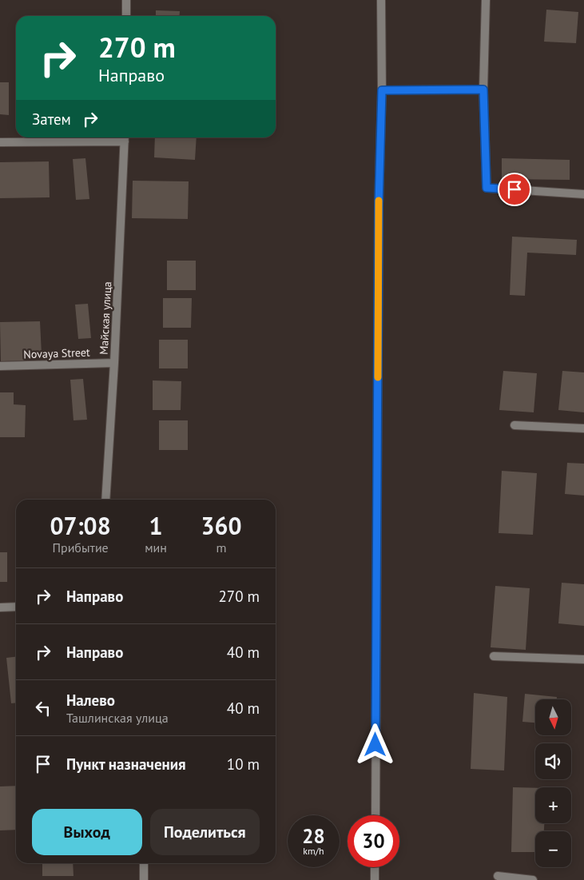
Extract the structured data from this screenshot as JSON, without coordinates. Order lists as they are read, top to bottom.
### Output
{
  "streets": {
    "street": ["Майская улица", "Novaya Street"]
  },
  "crossings": [
    ["Майская улица", "Novaya Street"]
  ],
  "north": "bottom",
  "page": {
    "turn": ["270 m", "Направо"],
    "then": "Затем",
    "eta": [
      "07:08",
      "Прибытие",
      "1",
      "мин",
      "360",
      "m"
    ],
    "list": [
      {
        "name": "Направо",
        "value": "270 m"
      },
      {
        "name": "Направо",
        "value": "40 m"
      },
      {
        "name": "Налево",
        "note": "Ташлинская улица",
        "value": "40 m"
      },
      {
        "name": "Пункт назначения",
        "value": "10 m"
      }
    ],
    "map_buttons": ["+", "−"],
    "buttons": ["Выход", "Поделиться"],
    "speed": "28 km/h",
    "limit": "30"
  }
}
